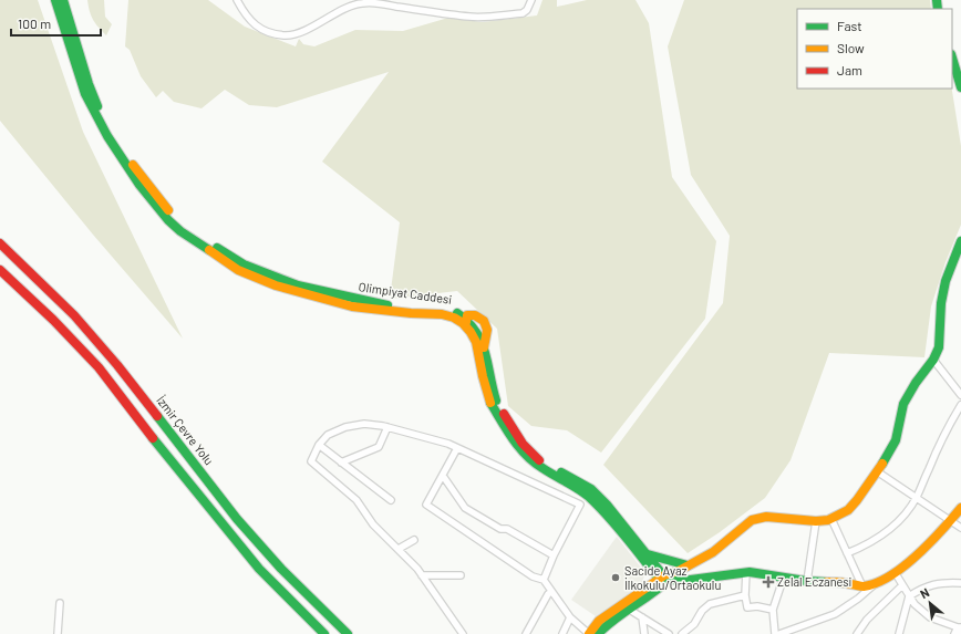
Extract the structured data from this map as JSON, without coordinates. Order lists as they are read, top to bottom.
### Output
{
  "streets": {
    "main road": ["Olimpiyat Caddesi", "İzmir Çevre Yolu"]
  },
  "places": {
    "other": ["Sacide Ayaz İlkokulu/Ortaokulu"],
    "health": ["Zelal Eczanesi"]
  },
  "legend": ["Fast", "Slow", "Jam"],
  "scale_bar": "100 m",
  "north": "top left"
}
